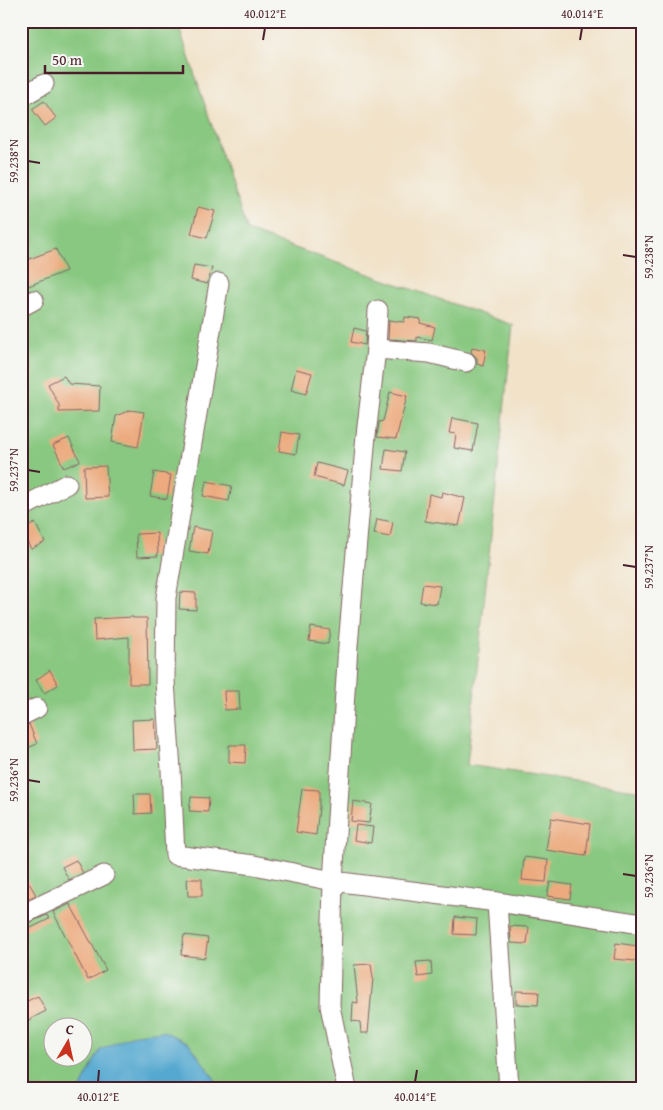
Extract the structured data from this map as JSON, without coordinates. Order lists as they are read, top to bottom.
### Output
{
  "scale_bar": "50 m",
  "north": "top",
  "coordinates": [
    "40.012°E",
    "40.014°E",
    "59.238°N",
    "59.237°N",
    "59.236°N"
  ]
}
